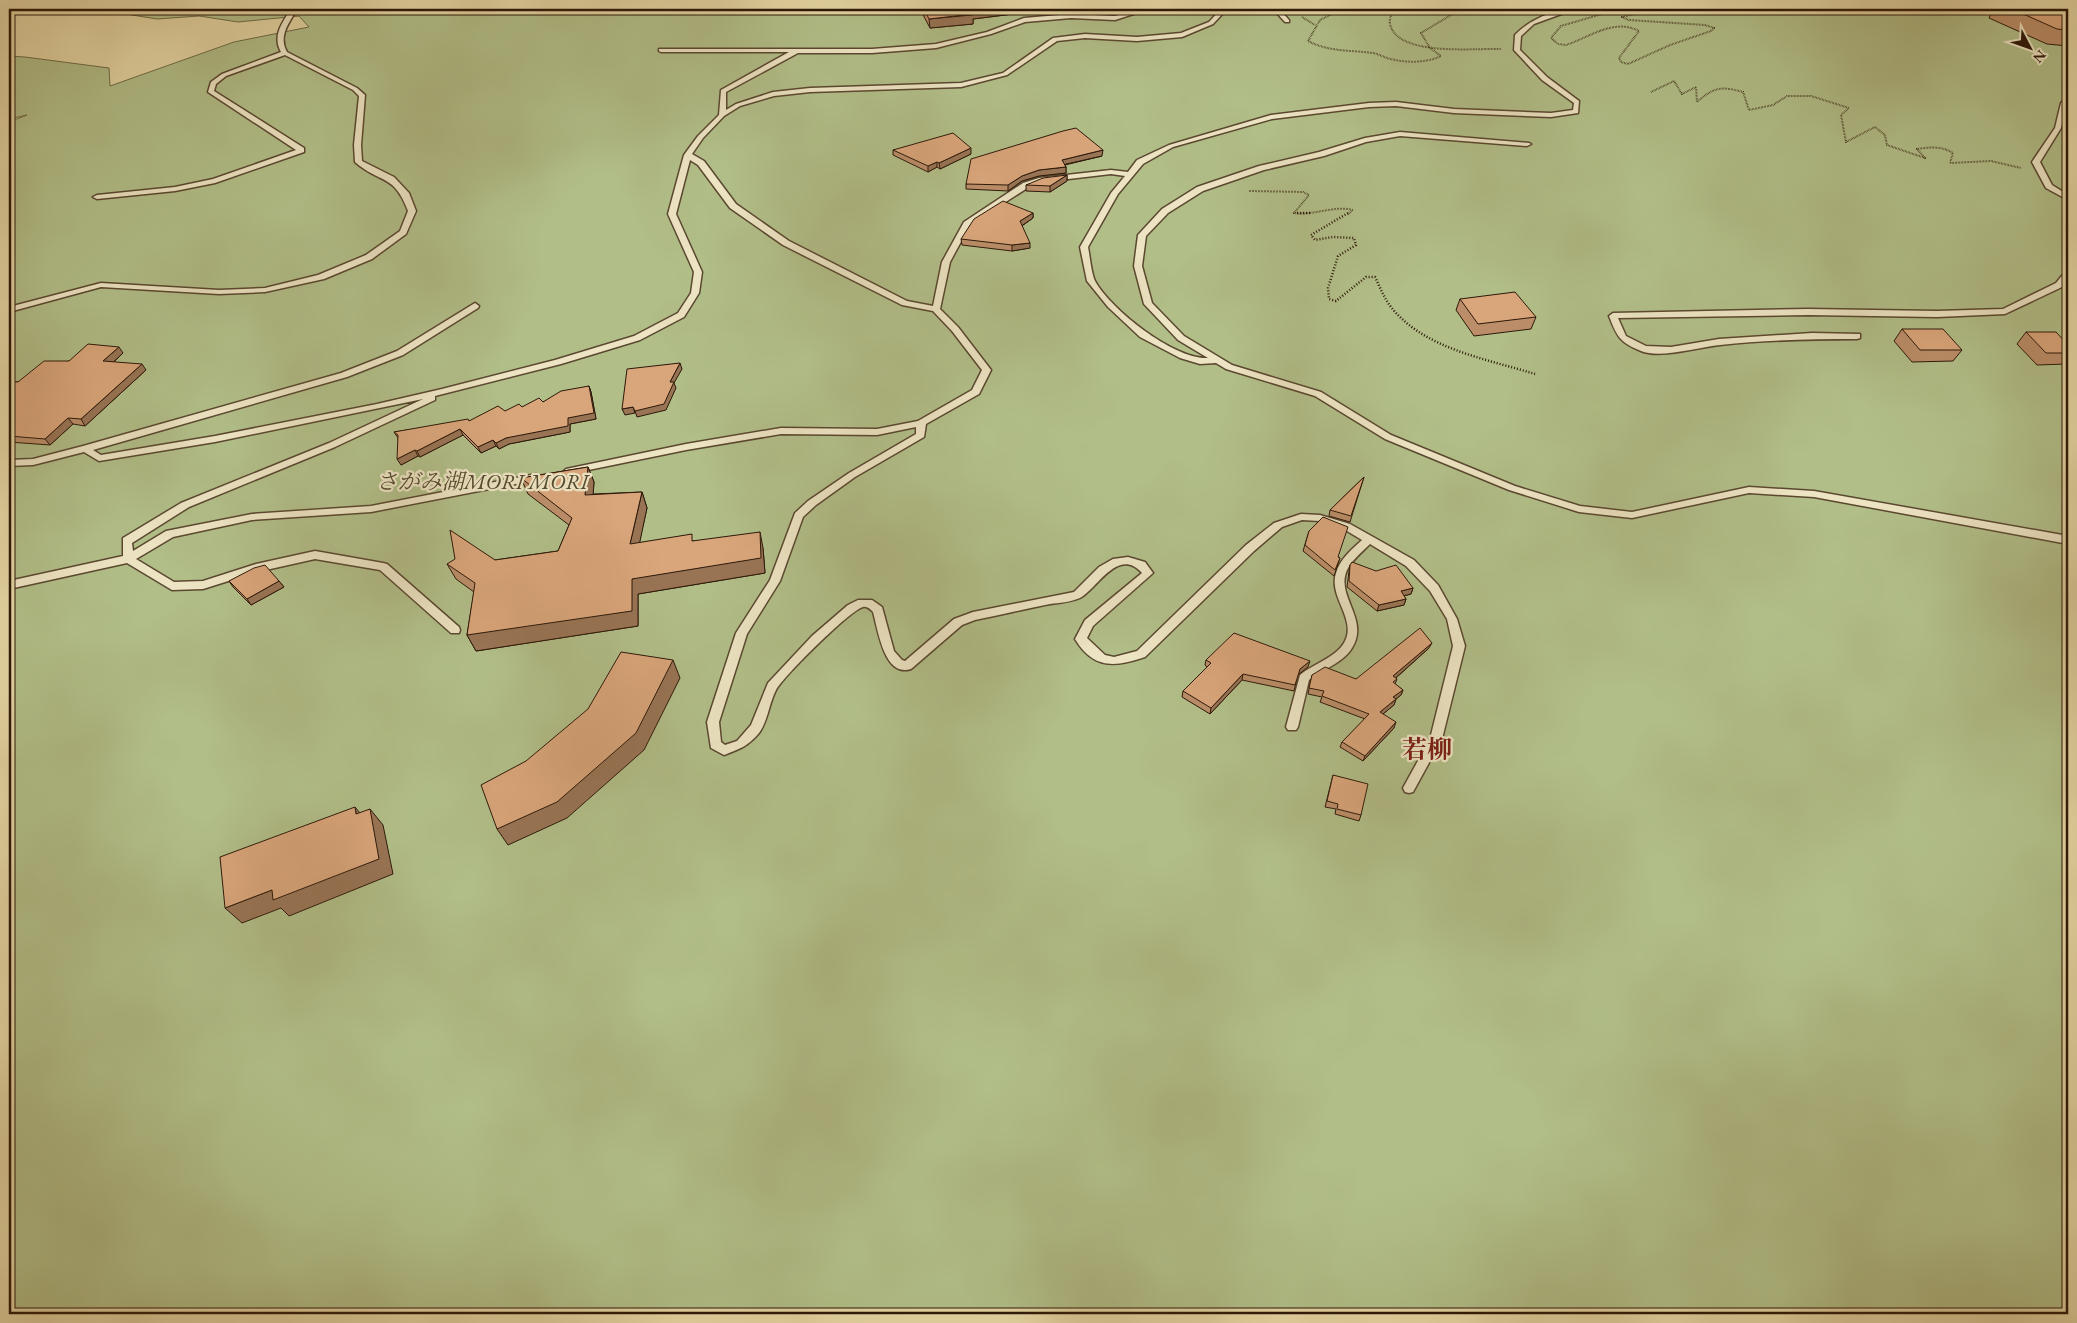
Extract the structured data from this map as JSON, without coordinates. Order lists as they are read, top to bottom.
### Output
{
  "districts": ["若柳"],
  "parks": ["さがみ湖MORI MORI"],
  "north": "bottom right"
}
